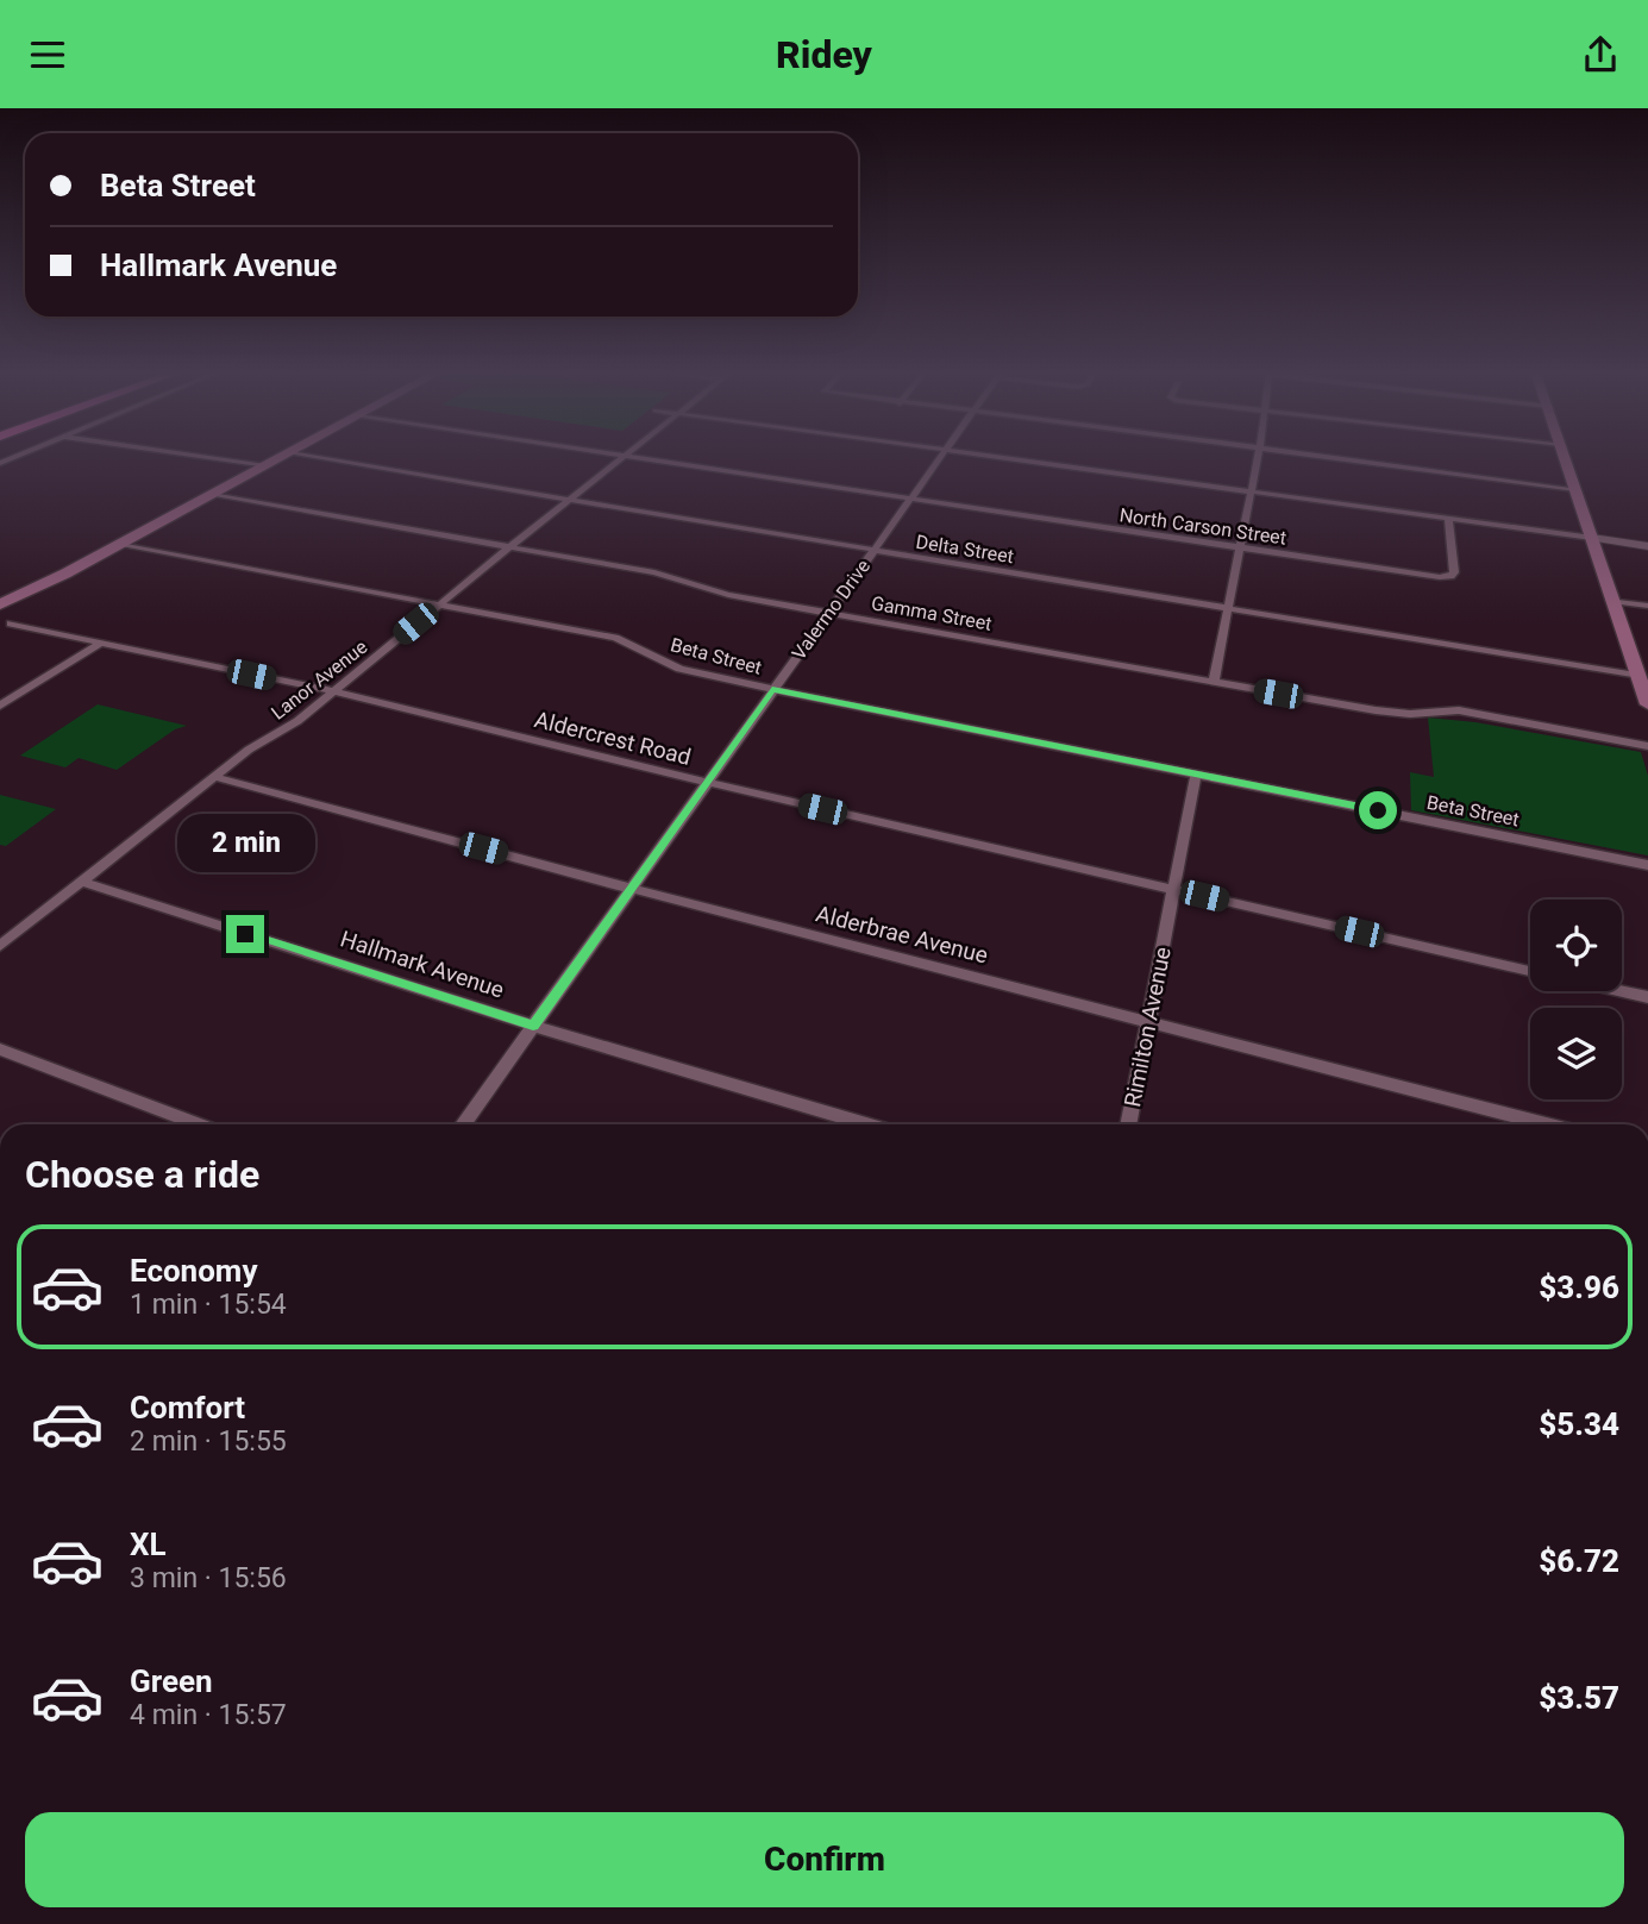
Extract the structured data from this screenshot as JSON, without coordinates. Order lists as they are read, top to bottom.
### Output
{
  "streets": {
    "street": [
      "North Carson Street",
      "Delta Street",
      "Valermo Drive",
      "Gamma Street",
      "Beta Street",
      "Lanor Avenue",
      "Aldercrest Road",
      "Alderbrae Avenue",
      "Hallmark Avenue",
      "Rimilton Avenue"
    ]
  },
  "crossings": [
    ["North Carson Street", "Valermo Drive"],
    ["Delta Street", "Valermo Drive"],
    ["Delta Street", "Lanor Avenue"],
    ["Valermo Drive", "Gamma Street"],
    ["Valermo Drive", "Beta Street"],
    ["Valermo Drive", "Aldercrest Road"],
    ["Valermo Drive", "Alderbrae Avenue"],
    ["Valermo Drive", "Hallmark Avenue"],
    ["Gamma Street", "Lanor Avenue"],
    ["Beta Street", "Lanor Avenue"],
    ["Beta Street", "Rimilton Avenue"],
    ["Lanor Avenue", "Aldercrest Road"],
    ["Lanor Avenue", "Alderbrae Avenue"],
    ["Lanor Avenue", "Hallmark Avenue"],
    ["Aldercrest Road", "Rimilton Avenue"],
    ["Alderbrae Avenue", "Rimilton Avenue"]
  ],
  "page": {
    "header": "Ridey",
    "banner": ["Beta Street", "Hallmark Avenue"],
    "bubble": "2 min",
    "heading": "Choose a ride",
    "list": [
      {
        "name": "Economy",
        "note": "1 min · 15:54",
        "value": "$3.96"
      },
      {
        "name": "Comfort",
        "note": "2 min · 15:55",
        "value": "$5.34"
      },
      {
        "name": "XL",
        "note": "3 min · 15:56",
        "value": "$6.72"
      },
      {
        "name": "Green",
        "note": "4 min · 15:57",
        "value": "$3.57"
      }
    ],
    "buttons": "Confirm"
  }
}
